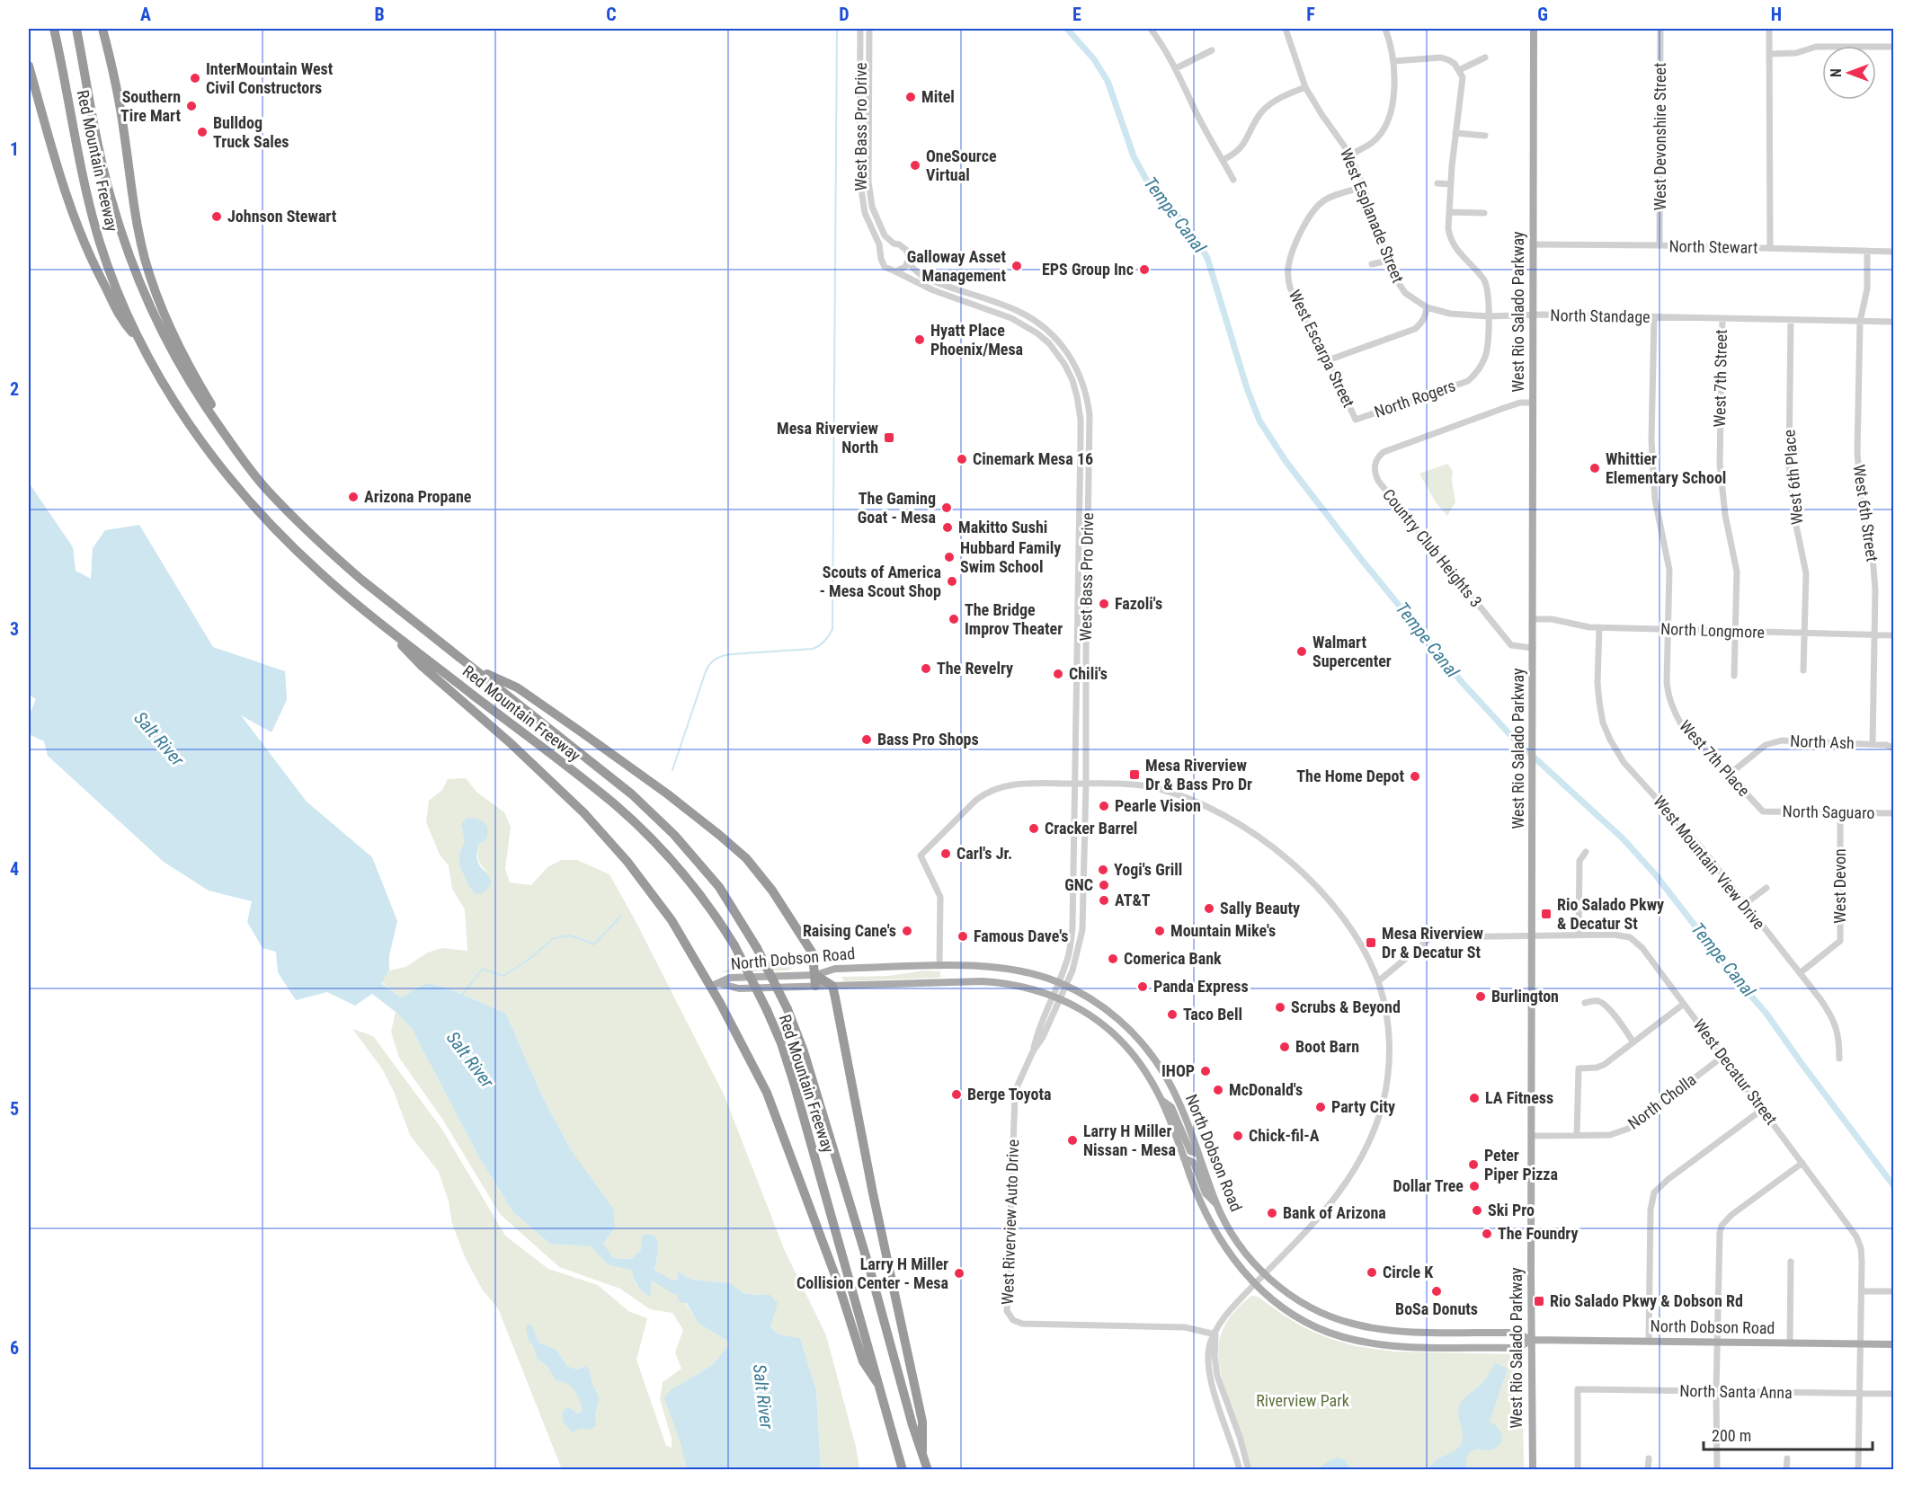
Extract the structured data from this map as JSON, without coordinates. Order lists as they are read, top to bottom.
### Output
{
  "streets": {
    "highway": ["Red Mountain Freeway"],
    "main road": ["West Rio Salado Parkway", "North Dobson Road"],
    "street": [
      "West Bass Pro Drive",
      "West Devonshire Street",
      "West Esplanade Street",
      "North Stewart",
      "North Standage",
      "West Escarpa Street",
      "West 7th Street",
      "North Rogers",
      "West 6th Place",
      "West 6th Street",
      "Country Club Heights 3",
      "North Longmore",
      "North Ash",
      "West 7th Place",
      "North Saguaro",
      "West Mountain View Drive",
      "West Devon",
      "West Decatur Street",
      "North Cholla",
      "West Riverview Auto Drive",
      "North Santa Anna"
    ]
  },
  "crossings": [
    ["West Bass Pro Drive", "North Dobson Road"],
    ["West Bass Pro Drive", "West Riverview Auto Drive"],
    ["West Devonshire Street", "North Stewart"],
    ["West Esplanade Street", "North Standage"],
    ["West Esplanade Street", "West Escarpa Street"],
    ["North Stewart", "West Rio Salado Parkway"],
    ["North Stewart", "West 6th Street"],
    ["West Rio Salado Parkway", "North Standage"],
    ["West Rio Salado Parkway", "Country Club Heights 3"],
    ["West Rio Salado Parkway", "North Longmore"],
    ["West Rio Salado Parkway", "North Dobson Road"],
    ["West Rio Salado Parkway", "West Decatur Street"],
    ["West Rio Salado Parkway", "North Cholla"],
    ["North Standage", "West 7th Street"],
    ["North Standage", "North Rogers"],
    ["North Standage", "West 6th Place"],
    ["North Standage", "West 6th Street"],
    ["North Standage", "West 7th Place"],
    ["West Escarpa Street", "North Rogers"],
    ["West 7th Street", "North Longmore"],
    ["West 6th Place", "North Longmore"],
    ["West 6th Street", "North Longmore"],
    ["West 6th Street", "North Ash"],
    ["North Longmore", "West 7th Place"],
    ["North Longmore", "West Mountain View Drive"],
    ["North Ash", "West 7th Place"],
    ["West 7th Place", "North Saguaro"],
    ["North Saguaro", "West Devon"],
    ["West Mountain View Drive", "West Devon"],
    ["North Dobson Road", "West Decatur Street"],
    ["North Dobson Road", "West Riverview Auto Drive"],
    ["West Decatur Street", "North Cholla"],
    ["West Decatur Street", "North Santa Anna"]
  ],
  "water": ["Tempe Canal", "Salt River"],
  "parks": ["Riverview Park"],
  "places": {
    "other": [
      "InterMountain West Civil Constructors",
      "Mitel",
      "Southern Tire Mart",
      "Bulldog Truck Sales",
      "OneSource Virtual",
      "Johnson Stewart",
      "Galloway Asset Management",
      "EPS Group Inc",
      "Hyatt Place Phoenix/Mesa",
      "Cinemark Mesa 16",
      "Whittier Elementary School",
      "Arizona Propane",
      "The Gaming Goat - Mesa",
      "Makitto Sushi",
      "Hubbard Family Swim School",
      "Scouts of America - Mesa Scout Shop",
      "Fazoli's",
      "The Bridge Improv Theater",
      "Walmart Supercenter",
      "The Revelry",
      "Chili's",
      "Bass Pro Shops",
      "The Home Depot",
      "Pearle Vision",
      "Cracker Barrel",
      "Carl's Jr.",
      "Yogi's Grill",
      "GNC",
      "AT&T",
      "Sally Beauty",
      "Raising Cane's",
      "Mountain Mike's",
      "Famous Dave's",
      "Comerica Bank",
      "Panda Express",
      "Burlington",
      "Scrubs & Beyond",
      "Taco Bell",
      "Boot Barn",
      "IHOP",
      "McDonald's",
      "Berge Toyota",
      "LA Fitness",
      "Party City",
      "Chick-fil-A",
      "Larry H Miller Nissan - Mesa",
      "Peter Piper Pizza",
      "Dollar Tree",
      "Ski Pro",
      "Bank of Arizona",
      "The Foundry",
      "Circle K",
      "Larry H Miller Collision Center - Mesa",
      "BoSa Donuts"
    ],
    "transit": [
      "Mesa Riverview North",
      "Mesa Riverview Dr & Bass Pro Dr",
      "Rio Salado Pkwy & Decatur St",
      "Mesa Riverview Dr & Decatur St",
      "Rio Salado Pkwy & Dobson Rd"
    ]
  },
  "scale_bar": "200 m",
  "north": "left",
  "grid": {
    "columns": [
      "A",
      "B",
      "C",
      "D",
      "E",
      "F",
      "G",
      "H"
    ],
    "rows": [
      "1",
      "2",
      "3",
      "4",
      "5",
      "6"
    ]
  }
}
